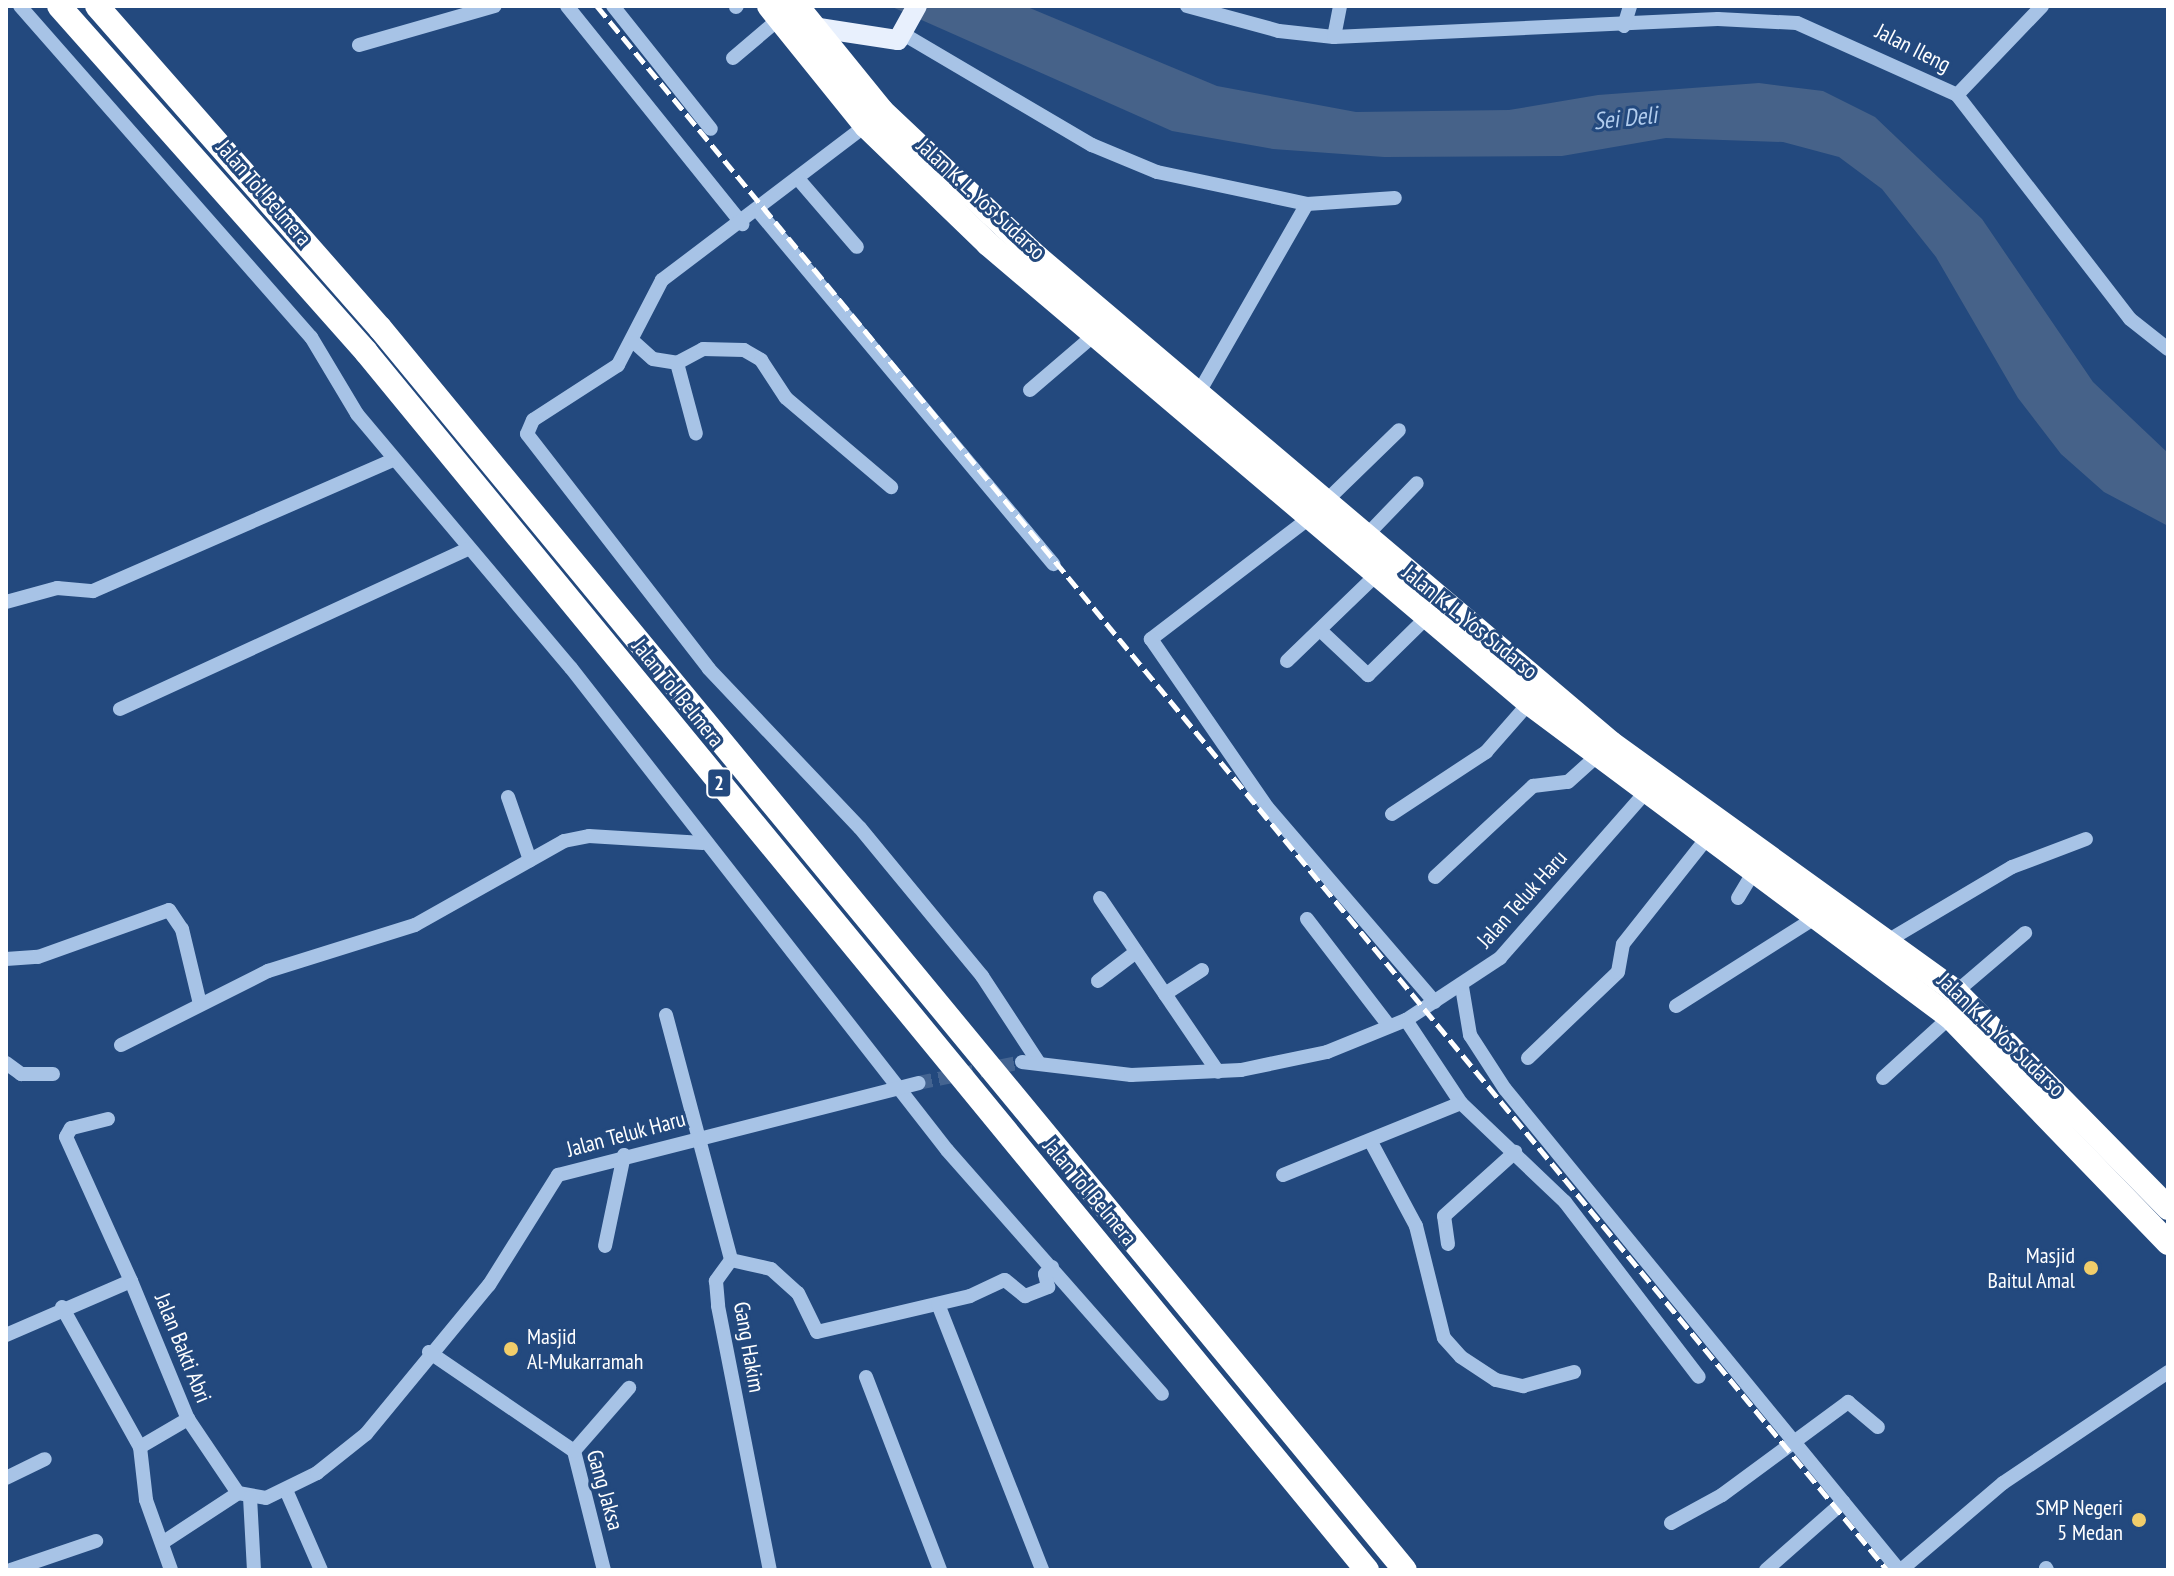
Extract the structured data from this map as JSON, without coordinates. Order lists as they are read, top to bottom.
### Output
{
  "streets": {
    "highway": ["Jalan Tol Belmera", "Jalan K. L. Yos Sudarso", "2"],
    "street": [
      "Jalan Ileng",
      "Jalan Teluk Haru",
      "Gang Hakim",
      "Jalan Bakti Abri",
      "Gang Jaksa"
    ]
  },
  "crossings": [
    ["Jalan K. L. Yos Sudarso", "Jalan Teluk Haru"],
    ["Jalan Teluk Haru", "Jalan Bakti Abri"],
    ["Jalan Teluk Haru", "Gang Jaksa"]
  ],
  "water": ["Sei Deli"],
  "places": ["Masjid Baitul Amal", "Masjid Al-Mukarramah", "SMP Negeri 5 Medan"]
}
